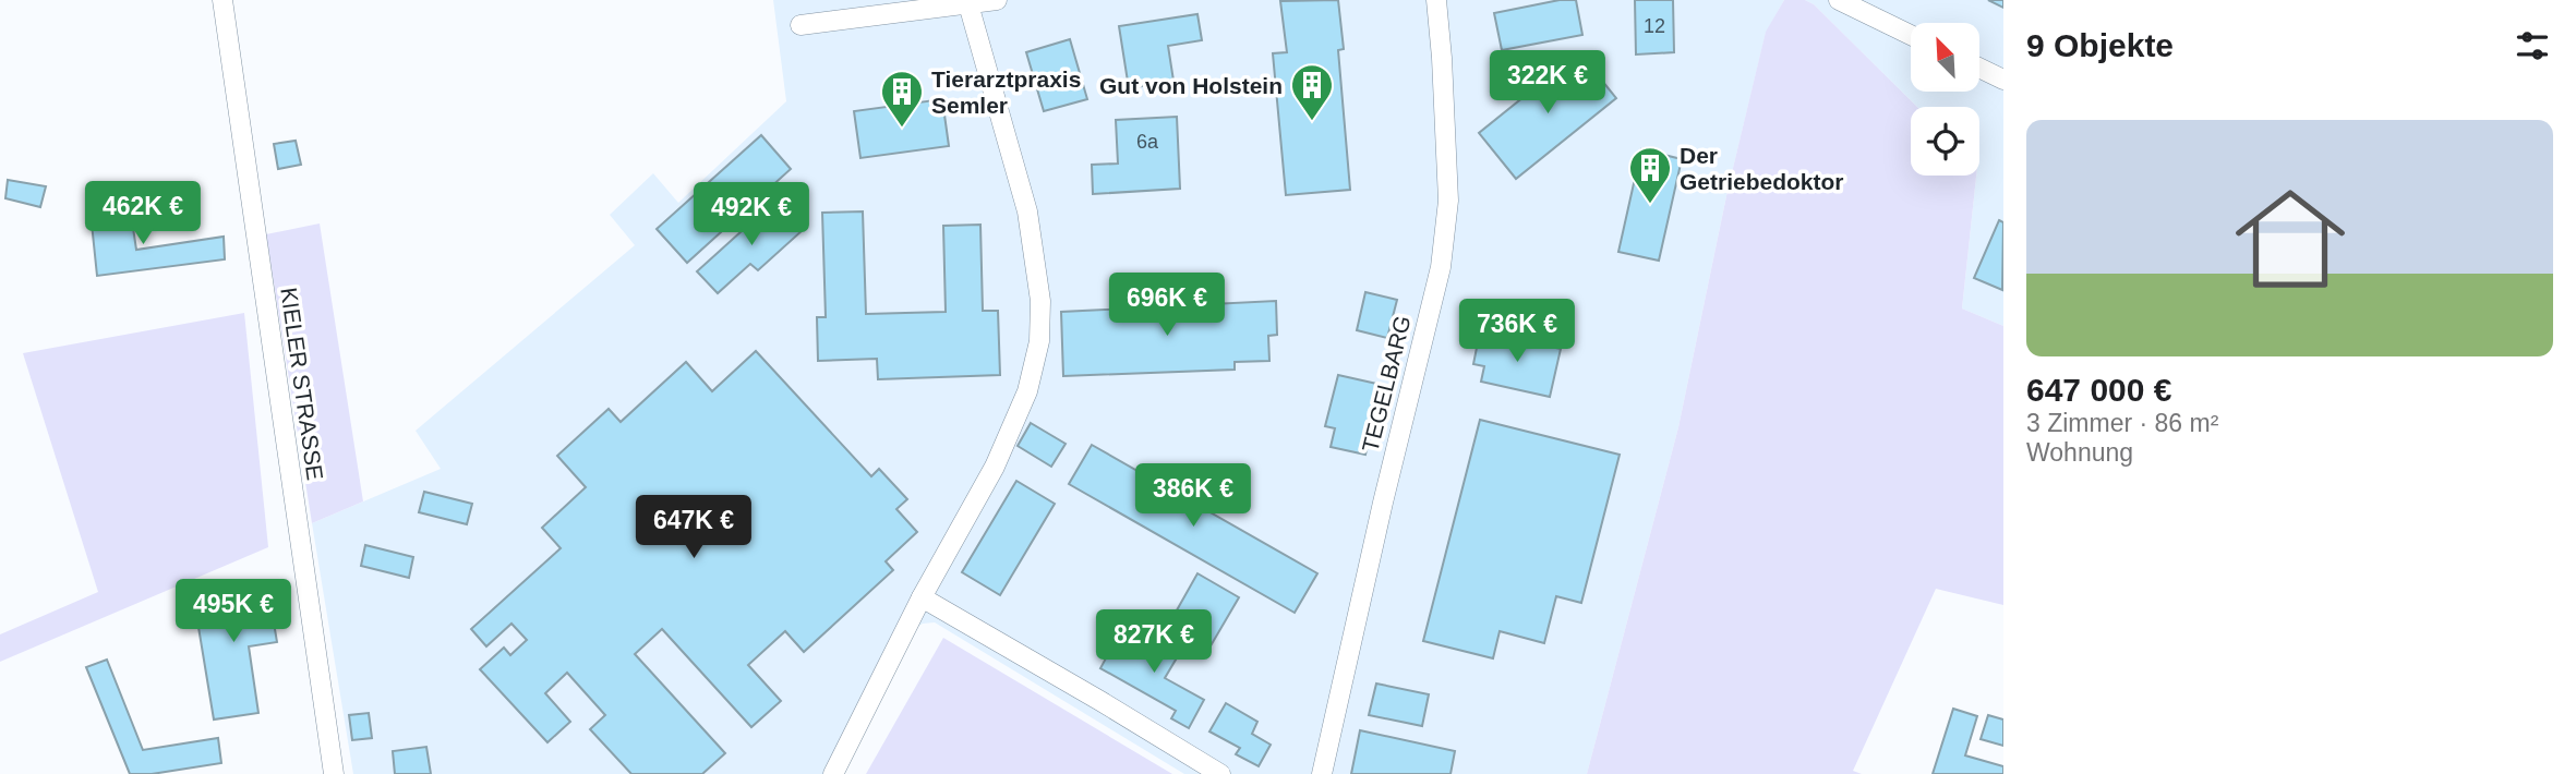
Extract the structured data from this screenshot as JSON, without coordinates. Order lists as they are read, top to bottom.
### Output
{
  "streets": {
    "street": ["KIELER STRASSE", "TEGELBARG"]
  },
  "places": {
    "building": ["Gut von Holstein", "Tierarztpraxis Semler", "Der Getriebedoktor"]
  },
  "house_numbers": ["12", "6a"],
  "north": "top left",
  "page": {
    "heading": "9 Objekte",
    "price": [
      "322K €",
      "462K €",
      "492K €",
      "696K €",
      "736K €",
      "386K €",
      "647K €",
      "495K €",
      "827K €"
    ],
    "list": [
      {
        "name": "647 000 €",
        "note": "3 Zimmer · 86 m² · Wohnung"
      }
    ]
  }
}
